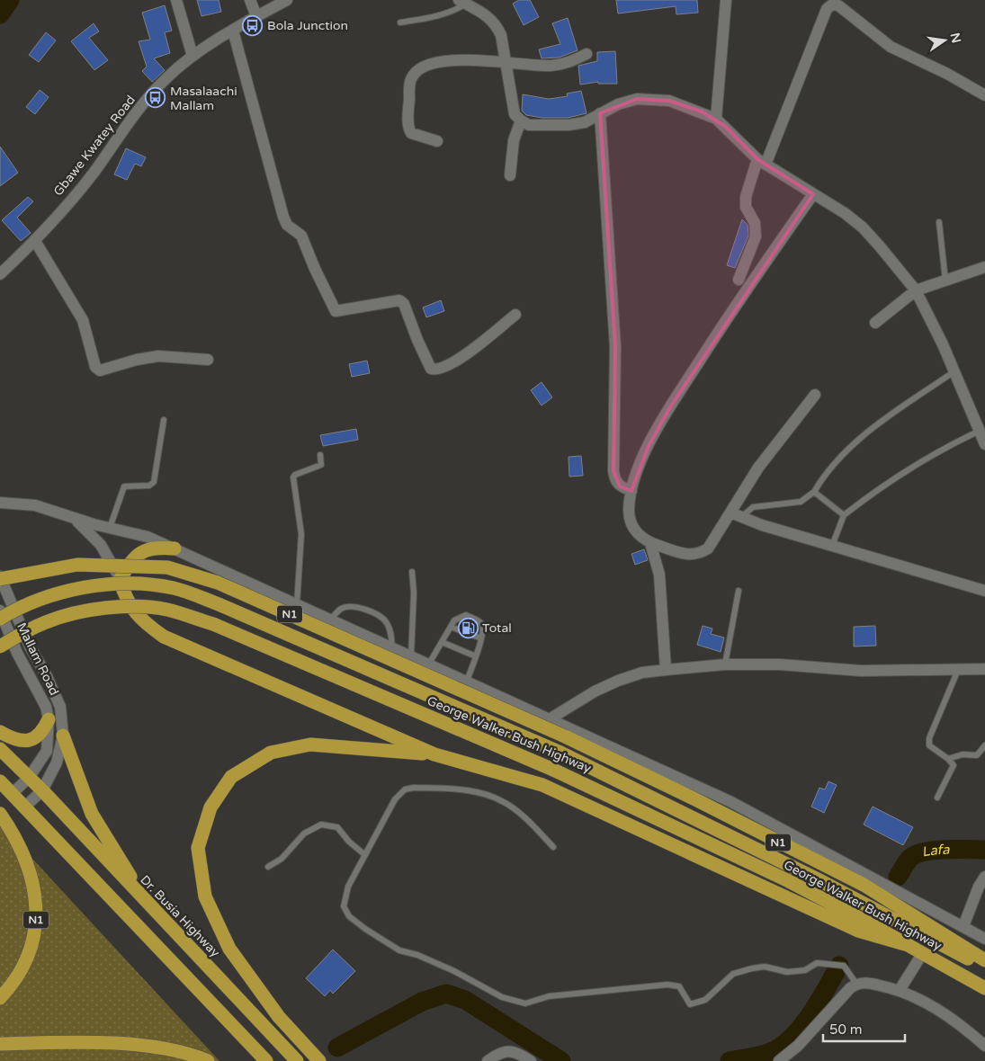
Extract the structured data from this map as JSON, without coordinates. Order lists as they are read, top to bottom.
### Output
{
  "streets": {
    "highway": ["N1", "George Walker Bush Highway", "Dr. Busia Highway"],
    "street": ["Gbawe Kwatey Road", "Mallam Road"]
  },
  "water": ["Lafa"],
  "places": {
    "bus stop": ["Bola Junction", "Masalaachi Mallam"],
    "fuel station": ["Total"]
  },
  "scale_bar": "50 m",
  "north": "right"
}
